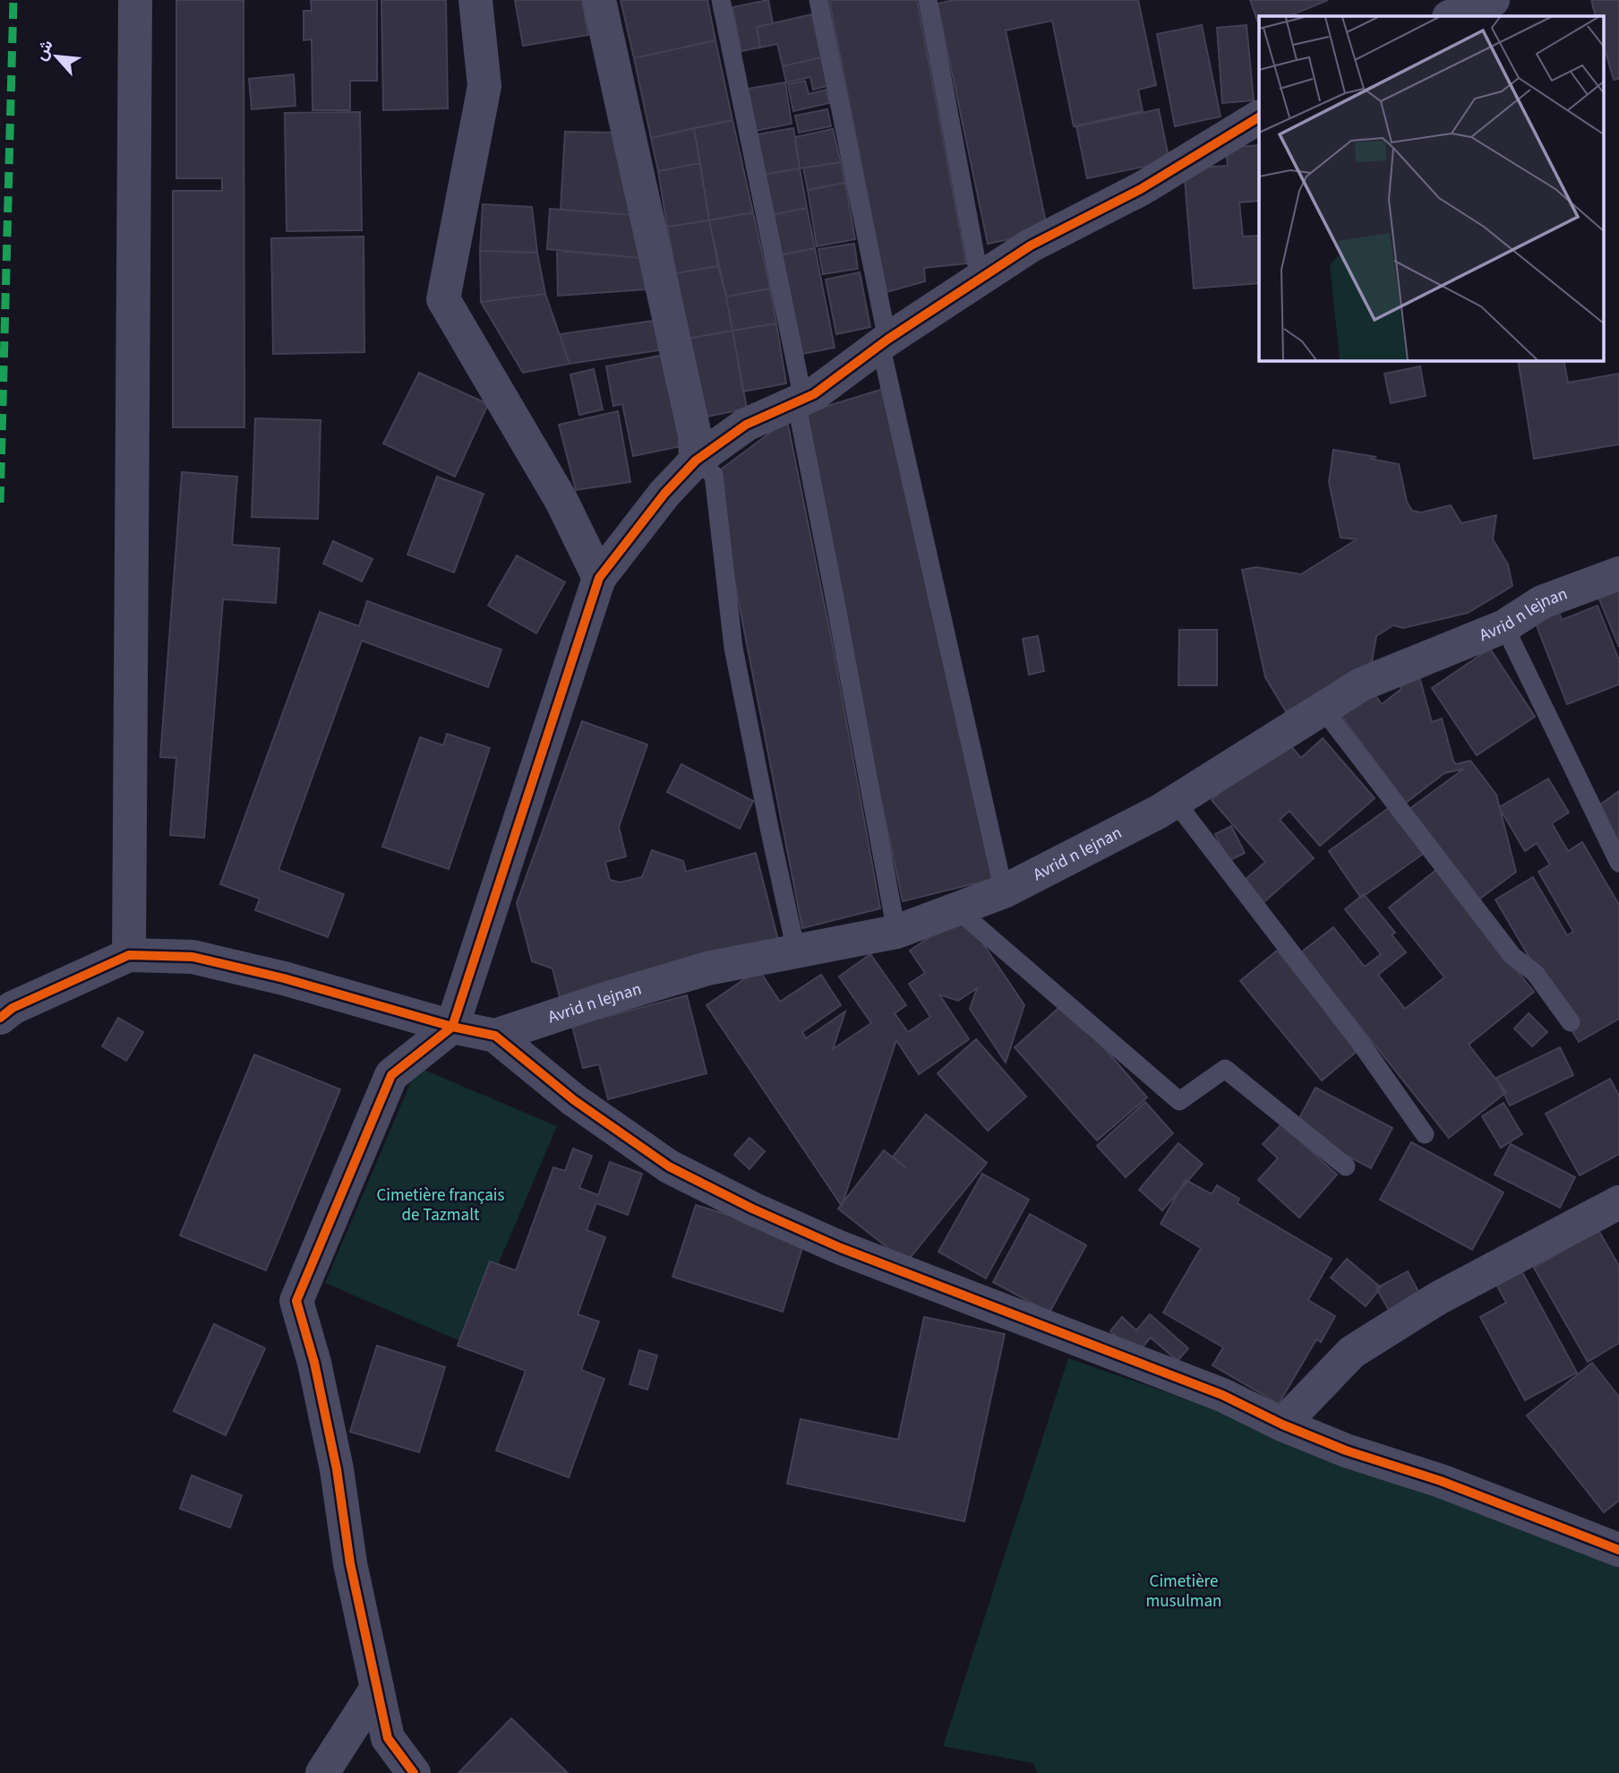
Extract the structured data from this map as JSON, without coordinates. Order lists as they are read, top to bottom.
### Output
{
  "streets": {
    "street": ["Avrid n lejnan"]
  },
  "parks": ["Cimetière français de Tazmalt", "Cimetière musulman"],
  "north": "top left"
}
